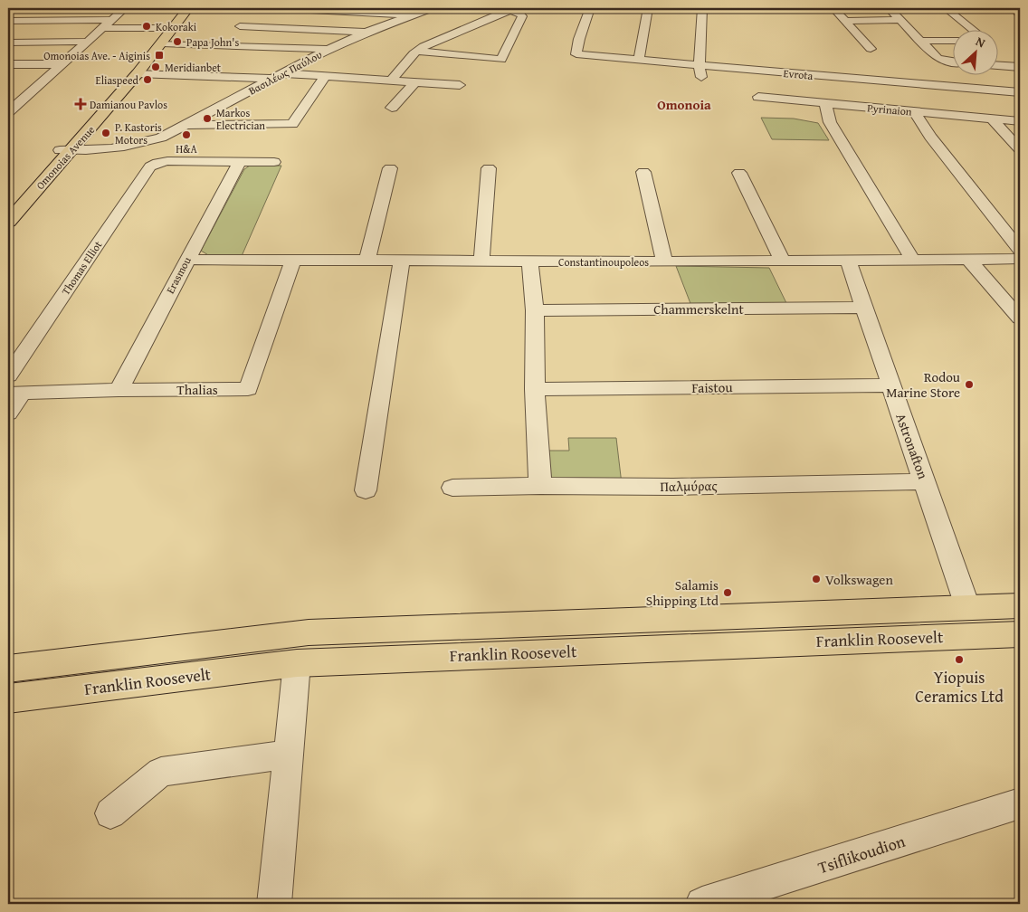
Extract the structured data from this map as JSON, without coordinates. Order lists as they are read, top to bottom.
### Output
{
  "streets": {
    "main road": ["Omonoias Avenue", "Franklin Roosevelt"],
    "street": [
      "Βασιλέως Παύλου",
      "Evrota",
      "Pyrinaion",
      "Constantinoupoleos",
      "Thomas Elliot",
      "Erasmou",
      "Chammerskelnt",
      "Faistou",
      "Thalias",
      "Astronafton",
      "Παλμύρας",
      "Tsiflikoudion"
    ]
  },
  "crossings": [
    ["Βασιλέως Παύλου", "Omonoias Avenue"],
    ["Constantinoupoleos", "Erasmou"],
    ["Constantinoupoleos", "Thalias"],
    ["Constantinoupoleos", "Astronafton"],
    ["Thomas Elliot", "Erasmou"],
    ["Erasmou", "Thalias"],
    ["Chammerskelnt", "Astronafton"],
    ["Faistou", "Astronafton"],
    ["Astronafton", "Παλμύρας"],
    ["Astronafton", "Franklin Roosevelt"]
  ],
  "districts": ["Omonoia"],
  "places": {
    "other": [
      "Kokoraki",
      "Papa John's",
      "Meridianbet",
      "Eliaspeed",
      "Markos Electrician",
      "P. Kastoris Motors",
      "H&A",
      "Rodou Marine Store",
      "Volkswagen",
      "Salamis Shipping Ltd",
      "Yiopuis Ceramics Ltd"
    ],
    "transit": ["Omonoias Ave. - Aiginis"],
    "health": ["Damianou Pavlos"]
  },
  "north": "top right"
}
